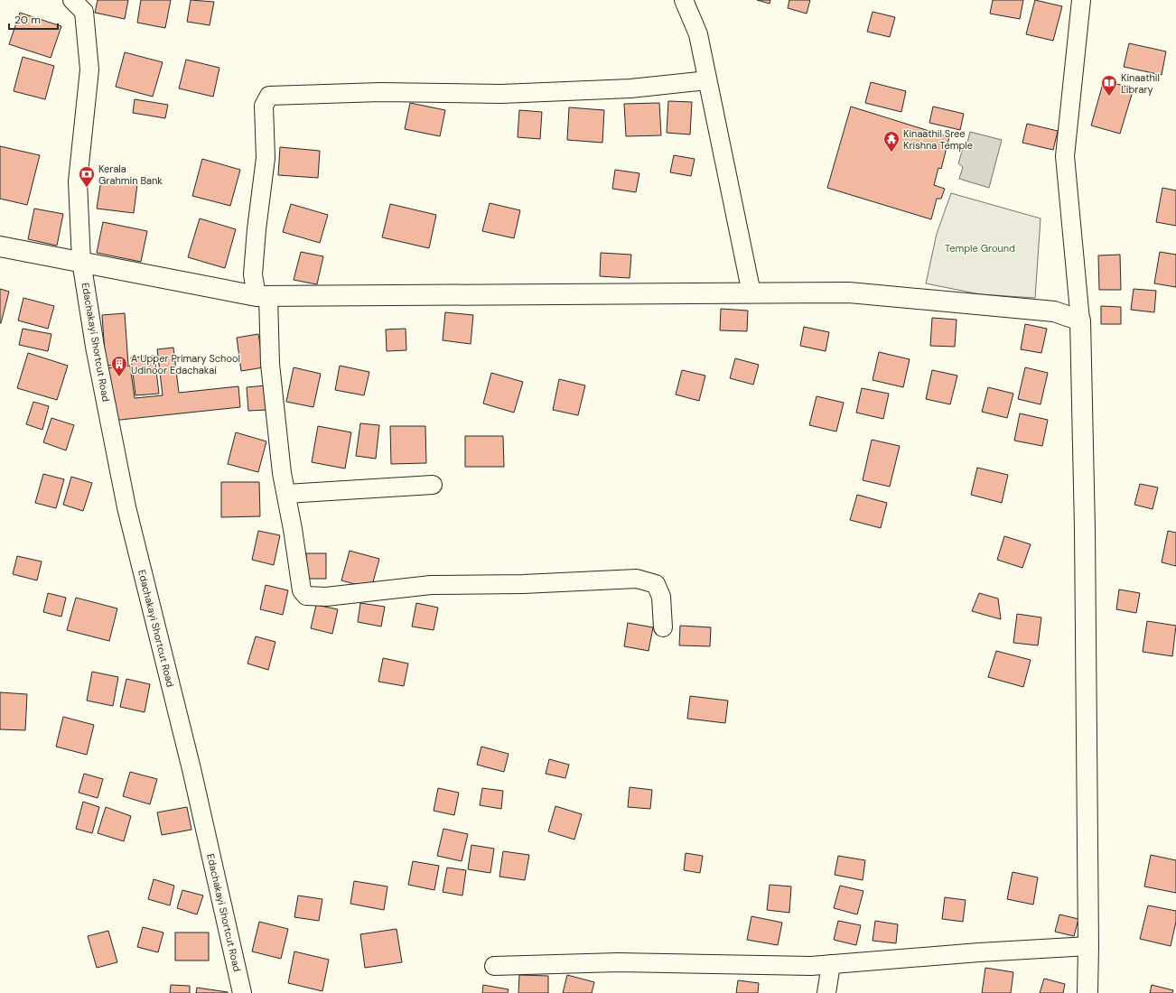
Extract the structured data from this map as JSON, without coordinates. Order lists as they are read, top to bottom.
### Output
{
  "streets": {
    "street": ["Edachakayi Shortcut Road"]
  },
  "parks": ["Temple Ground"],
  "places": {
    "library": ["Kinaathil Library"],
    "temple": ["Kinaathil Sree Krishna Temple"],
    "bank": ["Kerala Grahmin Bank"],
    "building": ["A Upper Primary School Udinoor Edachakai"]
  },
  "scale_bar": "20 m"
}
